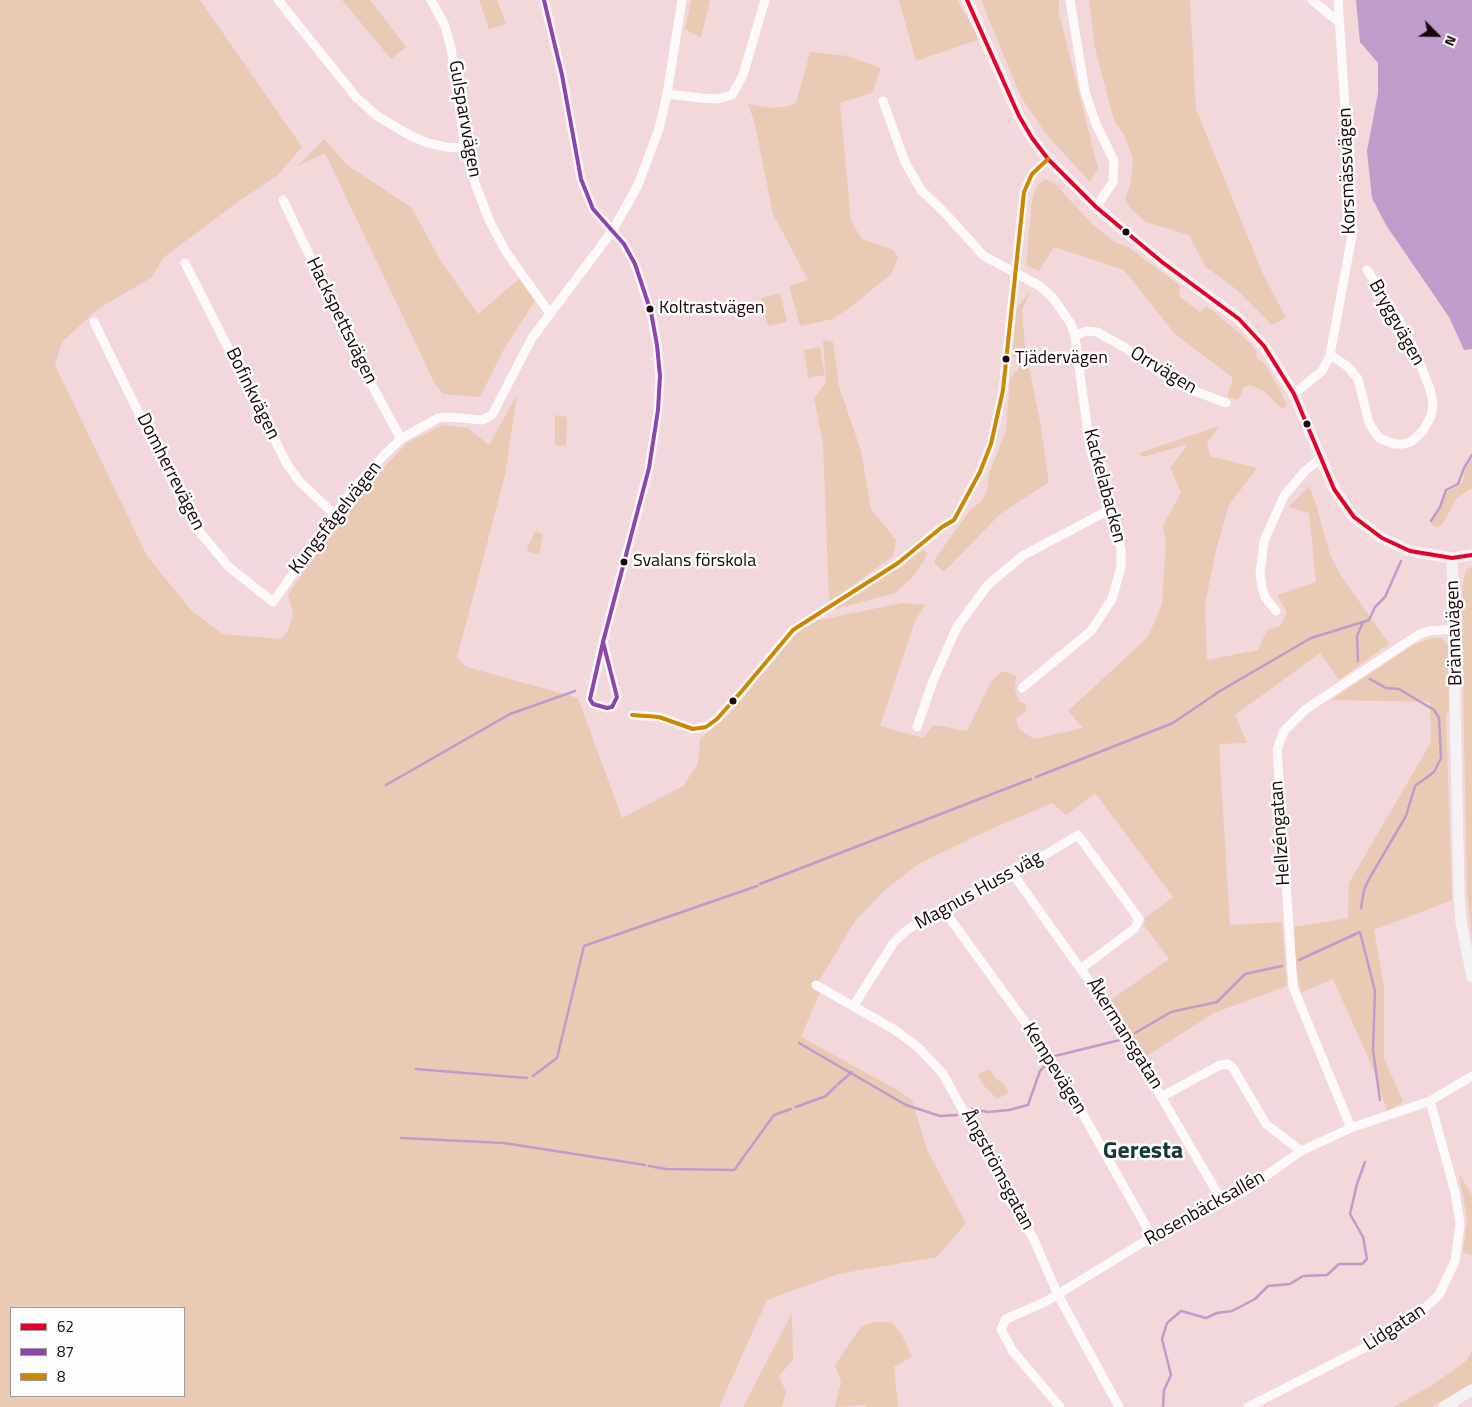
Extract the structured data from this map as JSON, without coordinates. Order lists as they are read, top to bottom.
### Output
{
  "streets": {
    "main road": ["Brännavägen"],
    "street": [
      "Gulsparvvägen",
      "Korsmässvägen",
      "Hackspettsvägen",
      "Bryggvägen",
      "Orrvägen",
      "Bofinkvägen",
      "Domherrevägen",
      "Kackelabacken",
      "Kungsfågelvägen",
      "Hellzéngatan",
      "Magnus Huss väg",
      "Åkermansgatan",
      "Kempevägen",
      "Ångströmsgatan",
      "Rosenbäcksallén",
      "Lidgatan"
    ]
  },
  "crossings": [
    ["Gulsparvvägen", "Kungsfågelvägen"],
    ["Korsmässvägen", "Bryggvägen"],
    ["Hackspettsvägen", "Kungsfågelvägen"],
    ["Orrvägen", "Kackelabacken"],
    ["Bofinkvägen", "Kungsfågelvägen"],
    ["Domherrevägen", "Kungsfågelvägen"],
    ["Brännavägen", "Hellzéngatan"],
    ["Hellzéngatan", "Rosenbäcksallén"],
    ["Magnus Huss väg", "Åkermansgatan"],
    ["Magnus Huss väg", "Kempevägen"],
    ["Magnus Huss väg", "Ångströmsgatan"],
    ["Åkermansgatan", "Rosenbäcksallén"],
    ["Kempevägen", "Rosenbäcksallén"],
    ["Ångströmsgatan", "Rosenbäcksallén"],
    ["Rosenbäcksallén", "Lidgatan"]
  ],
  "districts": ["Geresta"],
  "places": ["Koltrastvägen", "Tjädervägen", "Svalans förskola"],
  "lines": ["transit line 62", "transit line 87", "transit line 8"],
  "legend": ["62", "87", "8"],
  "north": "bottom right"
}
